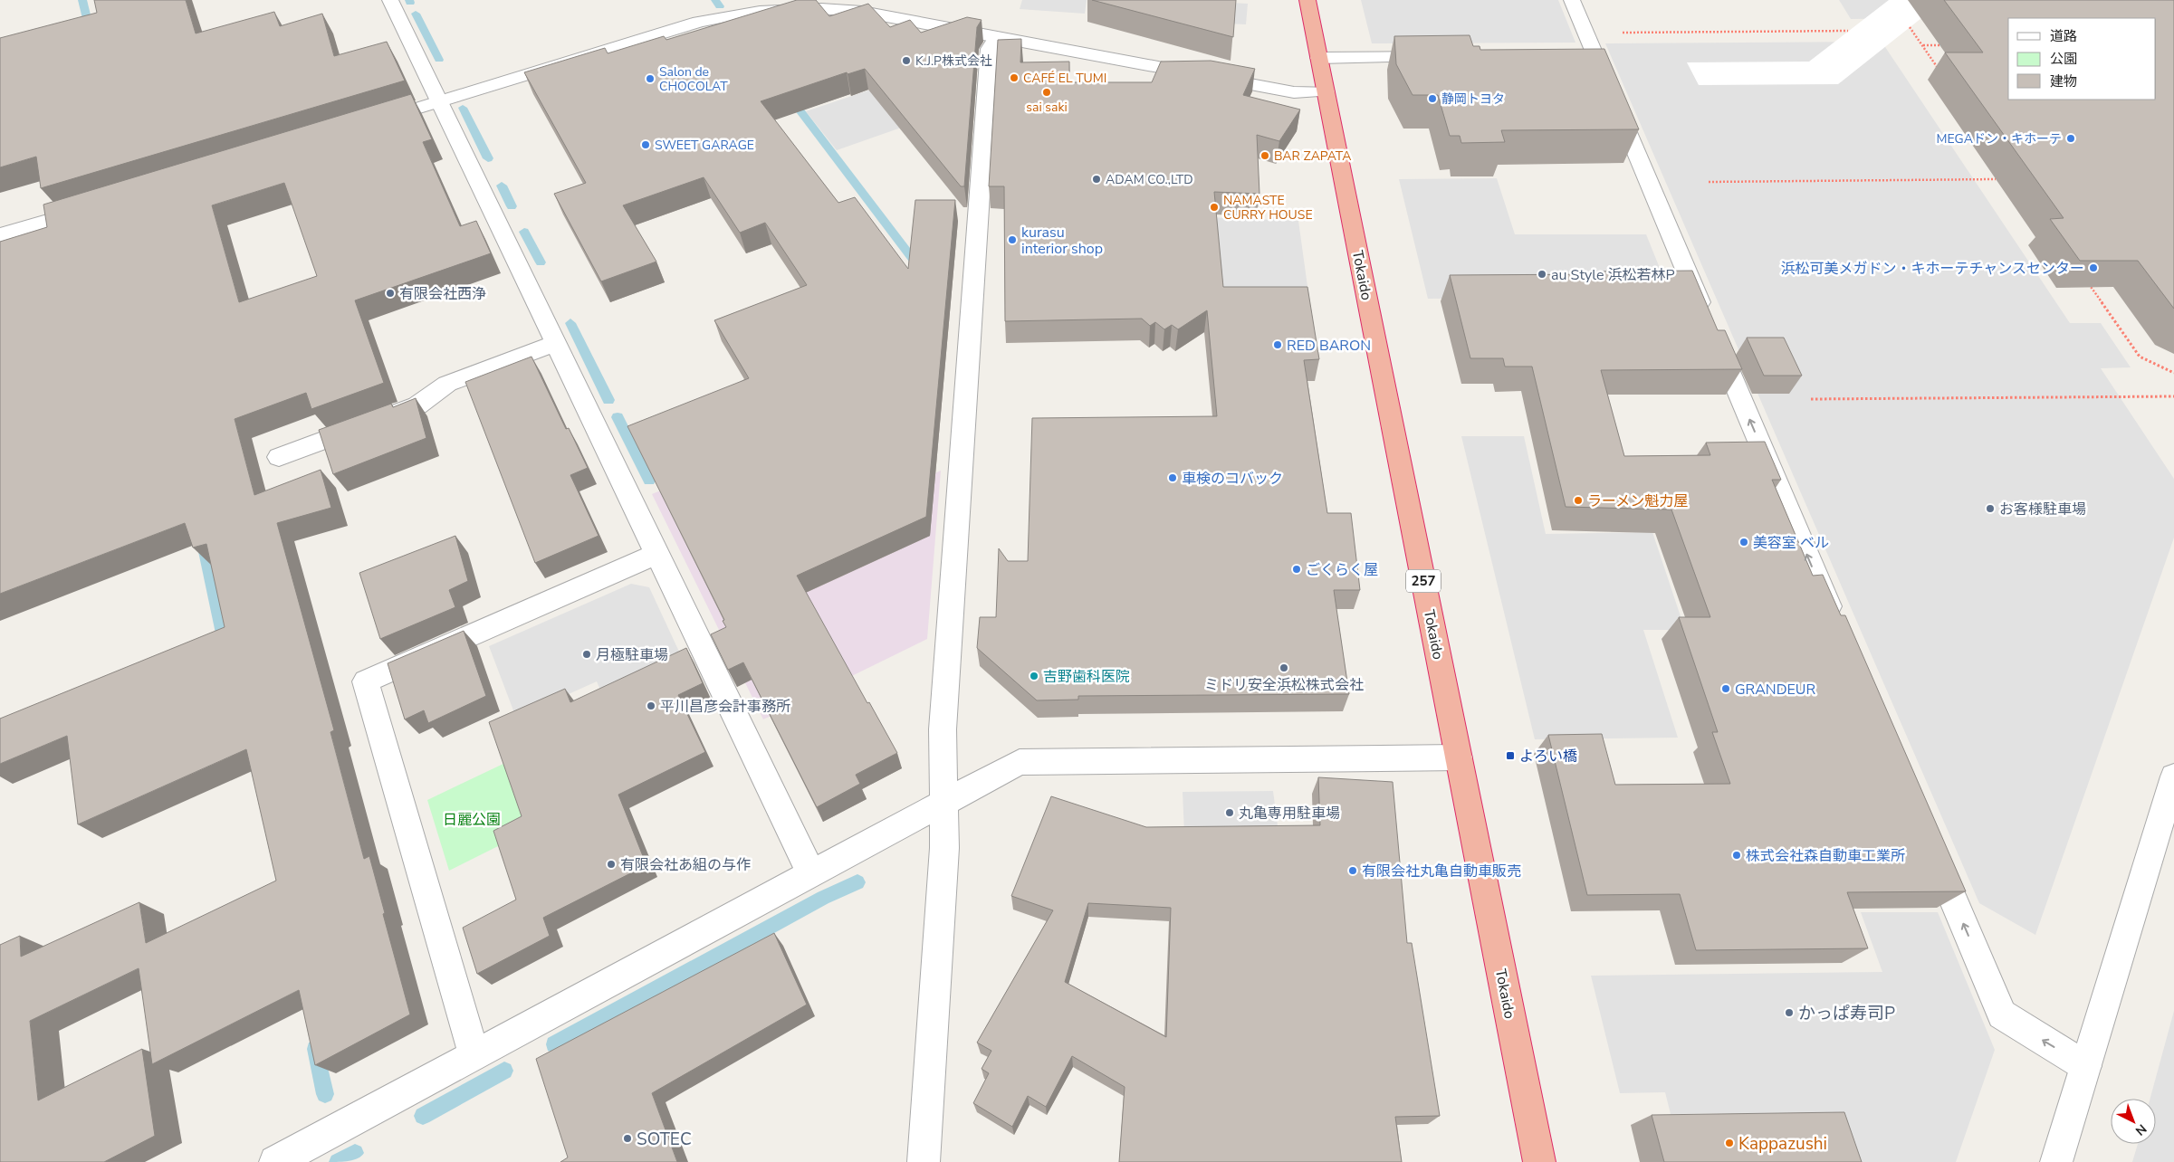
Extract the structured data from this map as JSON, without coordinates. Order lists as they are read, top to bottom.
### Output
{
  "streets": {
    "highway": ["Tokaido", "257"]
  },
  "parks": ["日麗公園"],
  "places": {
    "other": [
      "K.J.P株式会社",
      "CAFÉ EL TUMI",
      "Salon de CHOCOLAT",
      "sai saki",
      "静岡トヨタ",
      "MEGAドン・キホーテ",
      "SWEET GARAGE",
      "BAR ZAPATA",
      "ADAM CO.,LTD",
      "NAMASTE CURRY HOUSE",
      "kurasu interior shop",
      "浜松可美メガドン・キホーテチャンスセンター",
      "au Style 浜松若林P",
      "有限会社西浄",
      "RED BARON",
      "車検のコバック",
      "ラーメン魁力屋",
      "お客様駐車場",
      "美容室 ベル",
      "ごくらく屋",
      "月極駐車場",
      "ミドリ安全浜松株式会社",
      "吉野歯科医院",
      "GRANDEUR",
      "平川昌彦会計事務所",
      "丸亀専用駐車場",
      "株式会社森自動車工業所",
      "有限会社あ組の与作",
      "有限会社丸亀自動車販売",
      "かっぱ寿司P",
      "SOTEC",
      "Kappazushi"
    ],
    "transit": ["よろい橋"]
  },
  "legend": ["道路", "公園", "建物"],
  "north": "bottom right"
}
